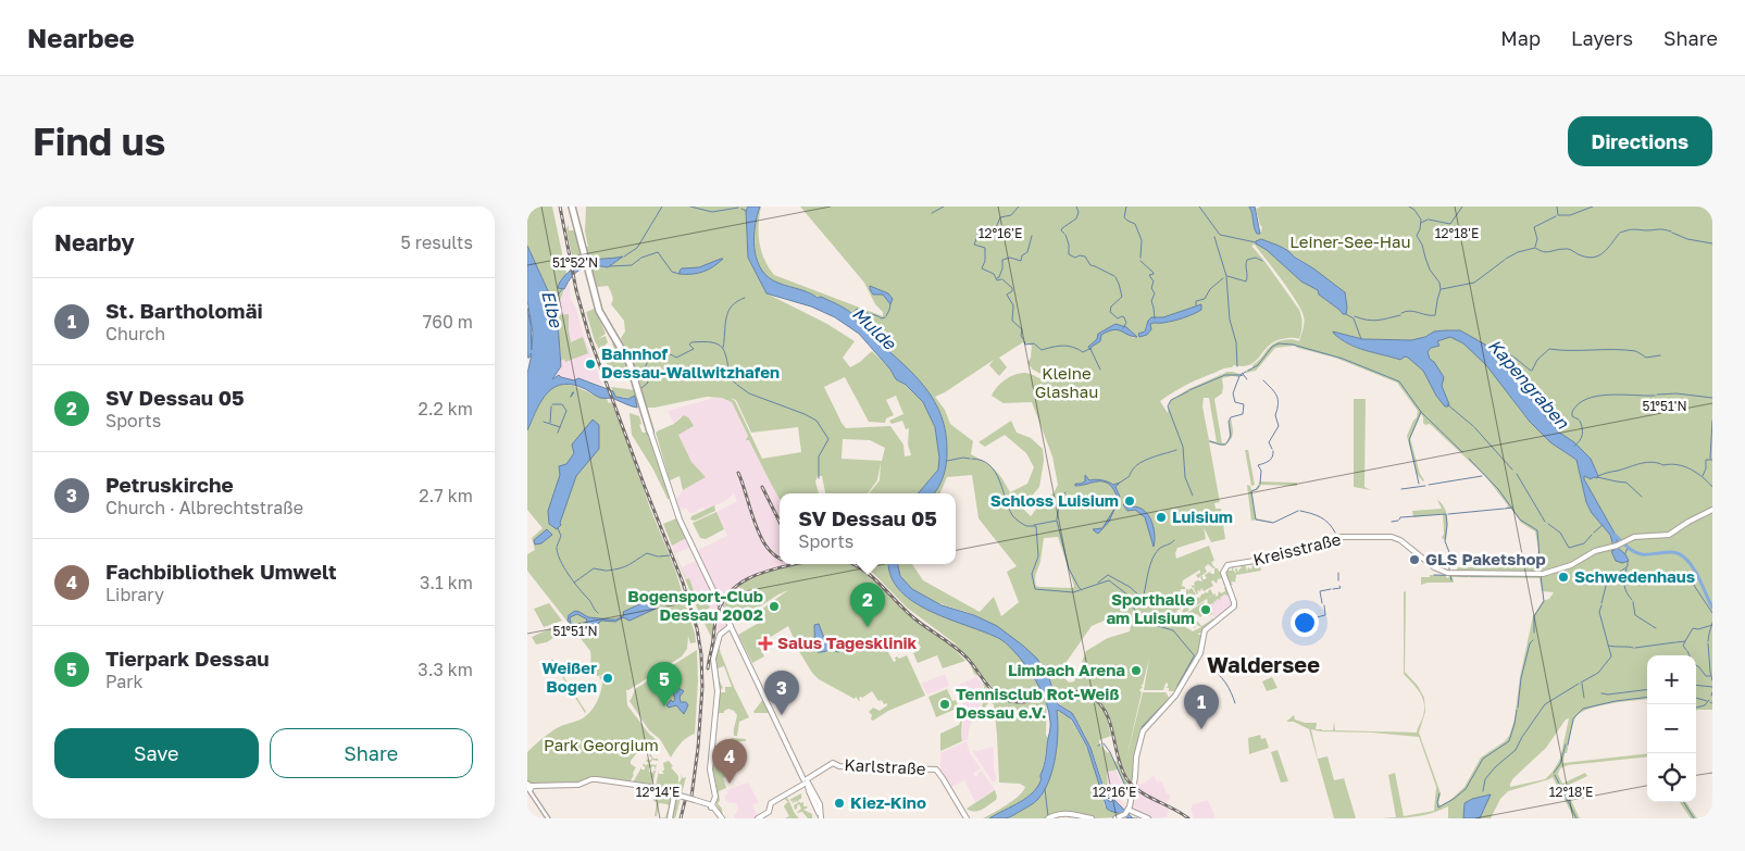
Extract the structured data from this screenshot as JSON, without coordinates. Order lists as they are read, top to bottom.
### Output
{
  "streets": {
    "main road": ["Kreisstraße", "Karlstraße"]
  },
  "districts": ["Waldersee"],
  "water": ["Elbe", "Mulde", "Kapengraben"],
  "parks": ["Leiner-See-Hau", "Kleine Glashau", "Park Georgium"],
  "places": {
    "other": [
      "Bahnhof Dessau-Wallwitzhafen",
      "Schloss Luisium",
      "Luisium",
      "GLS Paketshop",
      "Schwedenhaus",
      "Bogensport-Club Dessau 2002",
      "Sporthalle am Luisium",
      "Limbach Arena",
      "Weißer Bogen",
      "Tennisclub Rot-Weiß Dessau e.V.",
      "Kiez-Kino"
    ],
    "health": ["Salus Tagesklinik"]
  },
  "page": {
    "header": "Nearbee",
    "nav": ["Map", "Layers", "Share"],
    "buttons": [
      "Directions",
      ["Save", "Share"]
    ],
    "title": "Find us",
    "heading": ["Nearby", "5 results"],
    "list": [
      {
        "mark": "1",
        "name": "St. Bartholomäi",
        "note": "Church",
        "value": "760 m"
      },
      {
        "mark": "2",
        "name": "SV Dessau 05",
        "note": "Sports",
        "value": "2.2 km"
      },
      {
        "mark": "3",
        "name": "Petruskirche",
        "note": "Church · Albrechtstraße",
        "value": "2.7 km"
      },
      {
        "mark": "4",
        "name": "Fachbibliothek Umwelt",
        "note": "Library",
        "value": "3.1 km"
      },
      {
        "mark": "5",
        "name": "Tierpark Dessau",
        "note": "Park",
        "value": "3.3 km"
      }
    ],
    "popup": ["SV Dessau 05", "Sports"],
    "pins": [
      "2",
      "5",
      "3",
      "1",
      "4"
    ],
    "map_buttons": ["+", "−"]
  },
  "coordinates": [
    "12°16'E",
    "12°18'E",
    "51°52'N",
    "51°51'N",
    "12°14'E"
  ]
}
